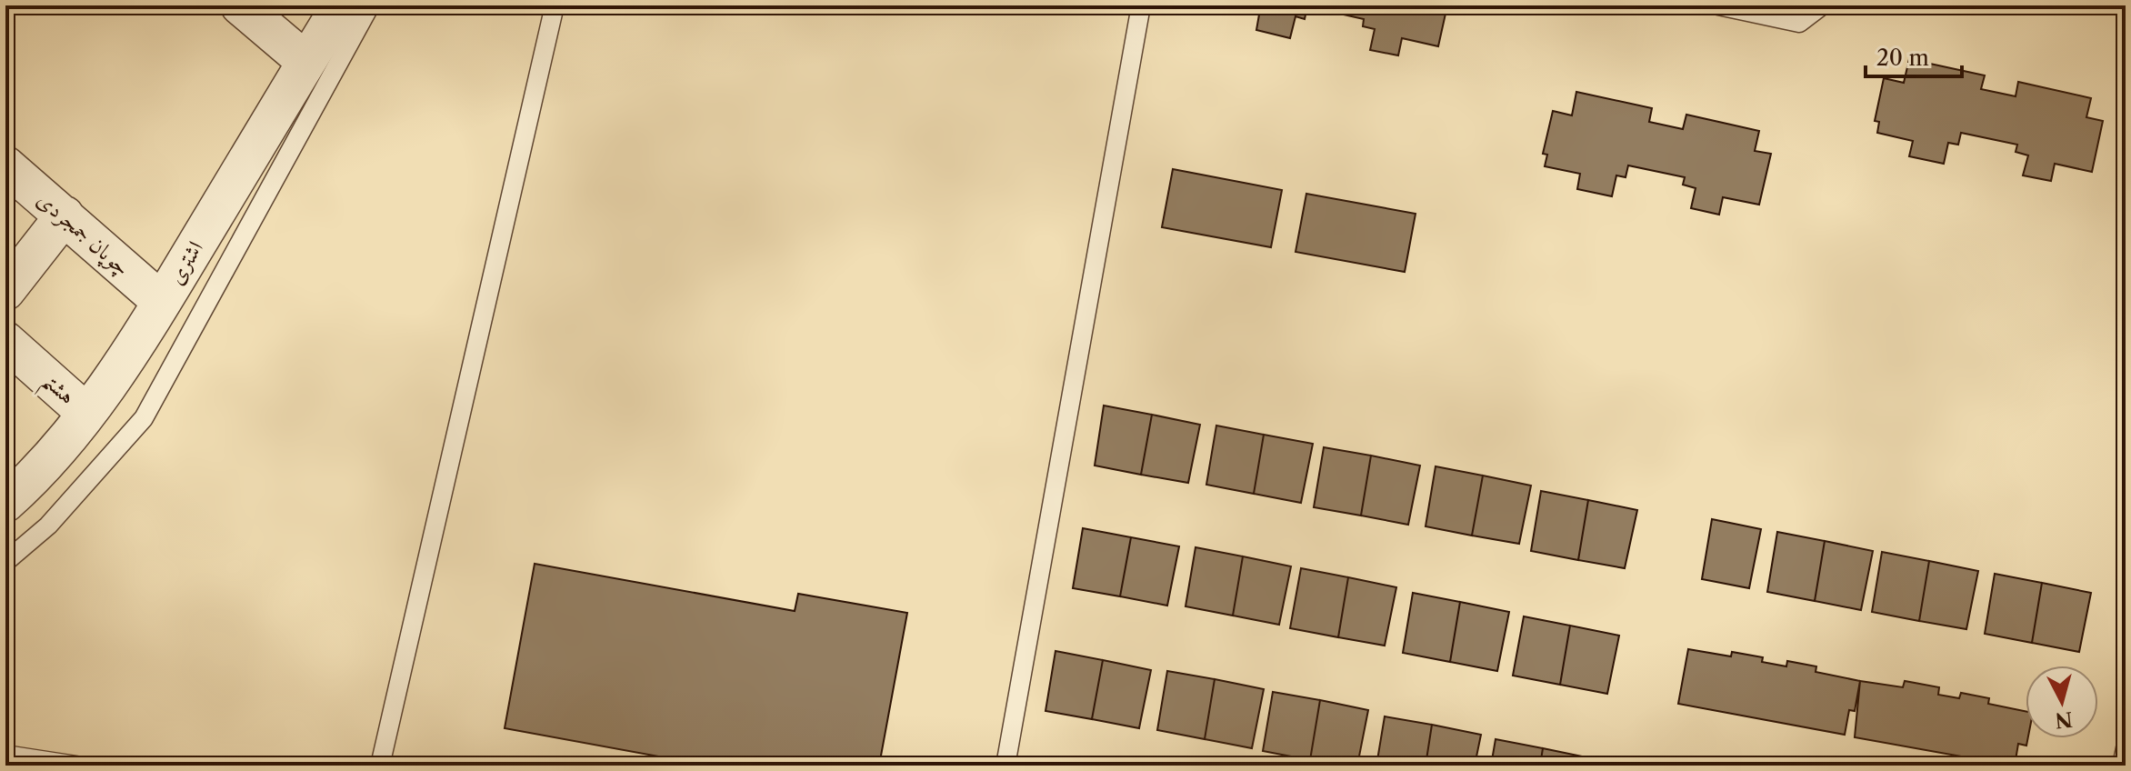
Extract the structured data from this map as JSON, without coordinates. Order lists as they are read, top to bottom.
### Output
{
  "streets": {
    "street": ["چوپان جمجردی", "اشتری", "هشتم"]
  },
  "crossings": [
    ["چوپان جمجردی", "اشتری"]
  ],
  "scale_bar": "20 m",
  "north": "bottom"
}
